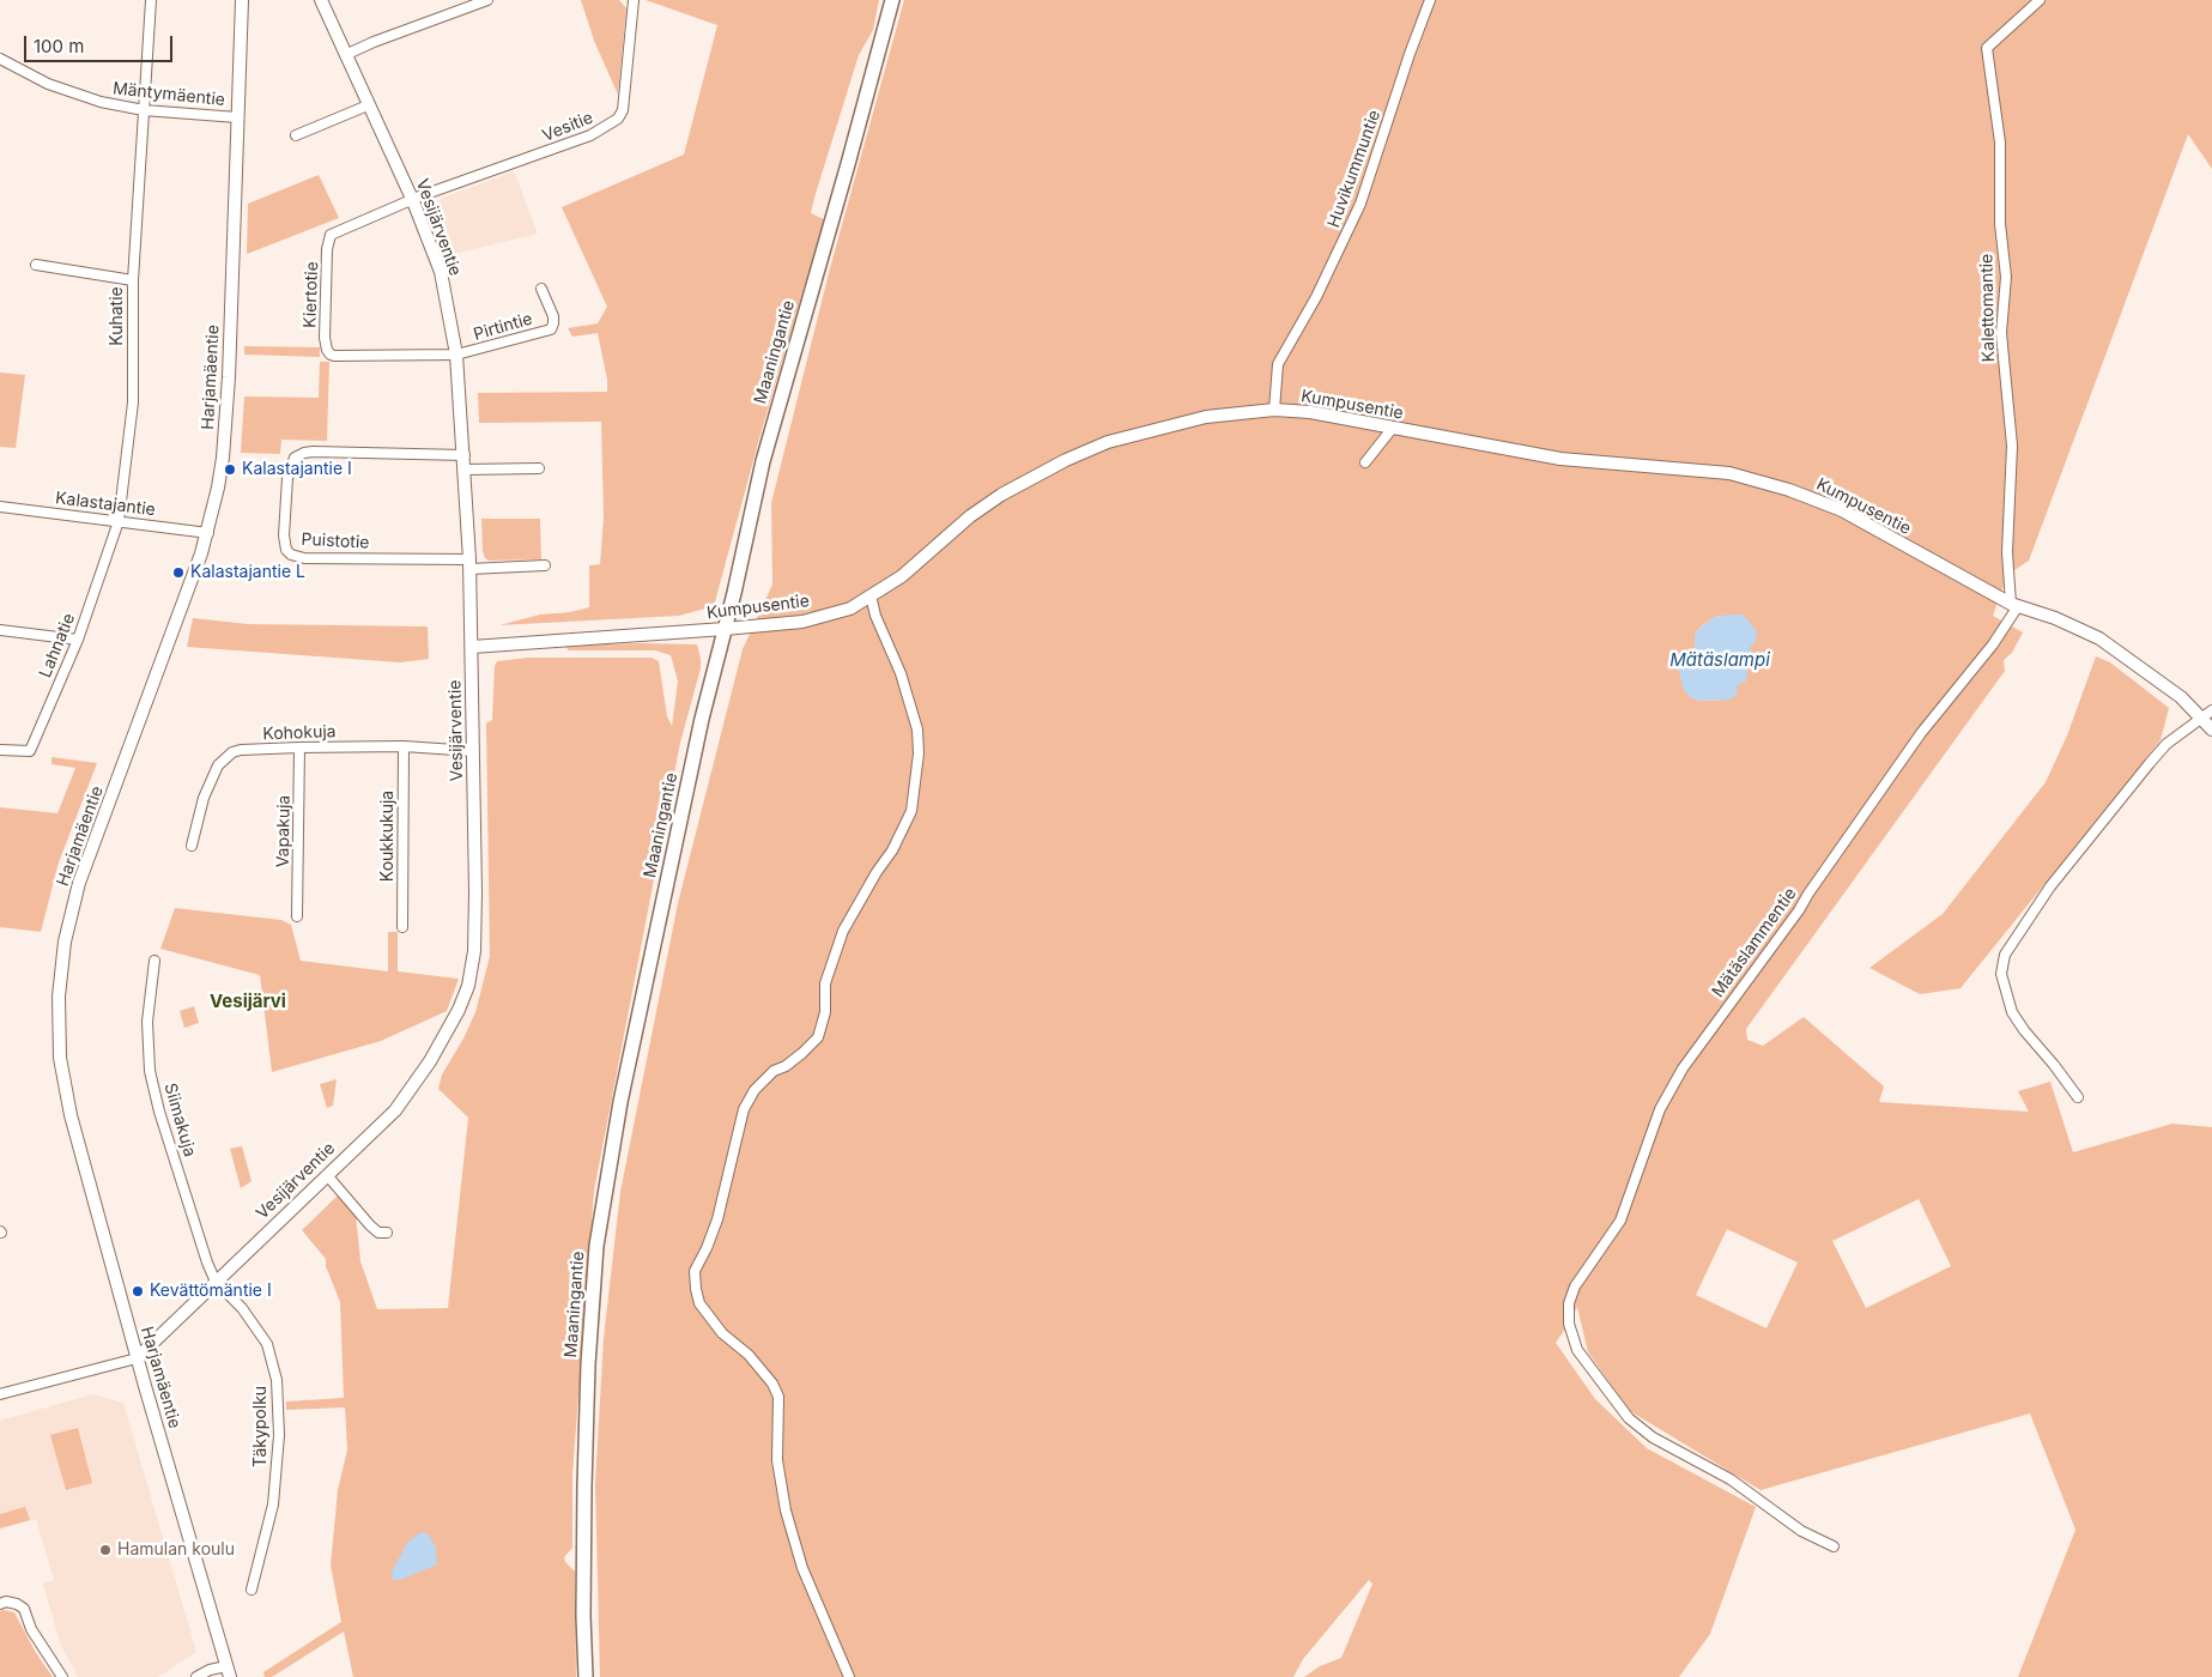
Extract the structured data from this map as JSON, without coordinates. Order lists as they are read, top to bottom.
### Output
{
  "streets": {
    "main road": ["Maaningantie"],
    "street": [
      "Mäntymäentie",
      "Vesitie",
      "Huvikummuntie",
      "Vesijärventie",
      "Kiertotie",
      "Kalettomantie",
      "Kuhatie",
      "Pirtintie",
      "Harjamäentie",
      "Kumpusentie",
      "Kalastajantie",
      "Puistotie",
      "Lahnatie",
      "Kohokuja",
      "Vapakuja",
      "Koukkukuja",
      "Mätäslammentie",
      "Siimakuja",
      "Täkypolku"
    ]
  },
  "crossings": [
    ["Mäntymäentie", "Kuhatie"],
    ["Mäntymäentie", "Harjamäentie"],
    ["Vesitie", "Vesijärventie"],
    ["Vesitie", "Kiertotie"],
    ["Huvikummuntie", "Kumpusentie"],
    ["Vesijärventie", "Kiertotie"],
    ["Vesijärventie", "Pirtintie"],
    ["Vesijärventie", "Harjamäentie"],
    ["Vesijärventie", "Kumpusentie"],
    ["Vesijärventie", "Puistotie"],
    ["Vesijärventie", "Kohokuja"],
    ["Vesijärventie", "Siimakuja"],
    ["Vesijärventie", "Täkypolku"],
    ["Kiertotie", "Pirtintie"],
    ["Kalettomantie", "Kumpusentie"],
    ["Kalettomantie", "Mätäslammentie"],
    ["Kuhatie", "Kalastajantie"],
    ["Kuhatie", "Lahnatie"],
    ["Maaningantie", "Kumpusentie"],
    ["Harjamäentie", "Kalastajantie"],
    ["Kumpusentie", "Mätäslammentie"],
    ["Kalastajantie", "Lahnatie"],
    ["Kohokuja", "Vapakuja"],
    ["Kohokuja", "Koukkukuja"],
    ["Siimakuja", "Täkypolku"]
  ],
  "districts": ["Vesijärvi"],
  "water": ["Mätäslampi"],
  "places": [
    "Kalastajantie I",
    "Kalastajantie L",
    "Kevättömäntie I",
    "Hamulan koulu"
  ],
  "scale_bar": "100 m"
}
